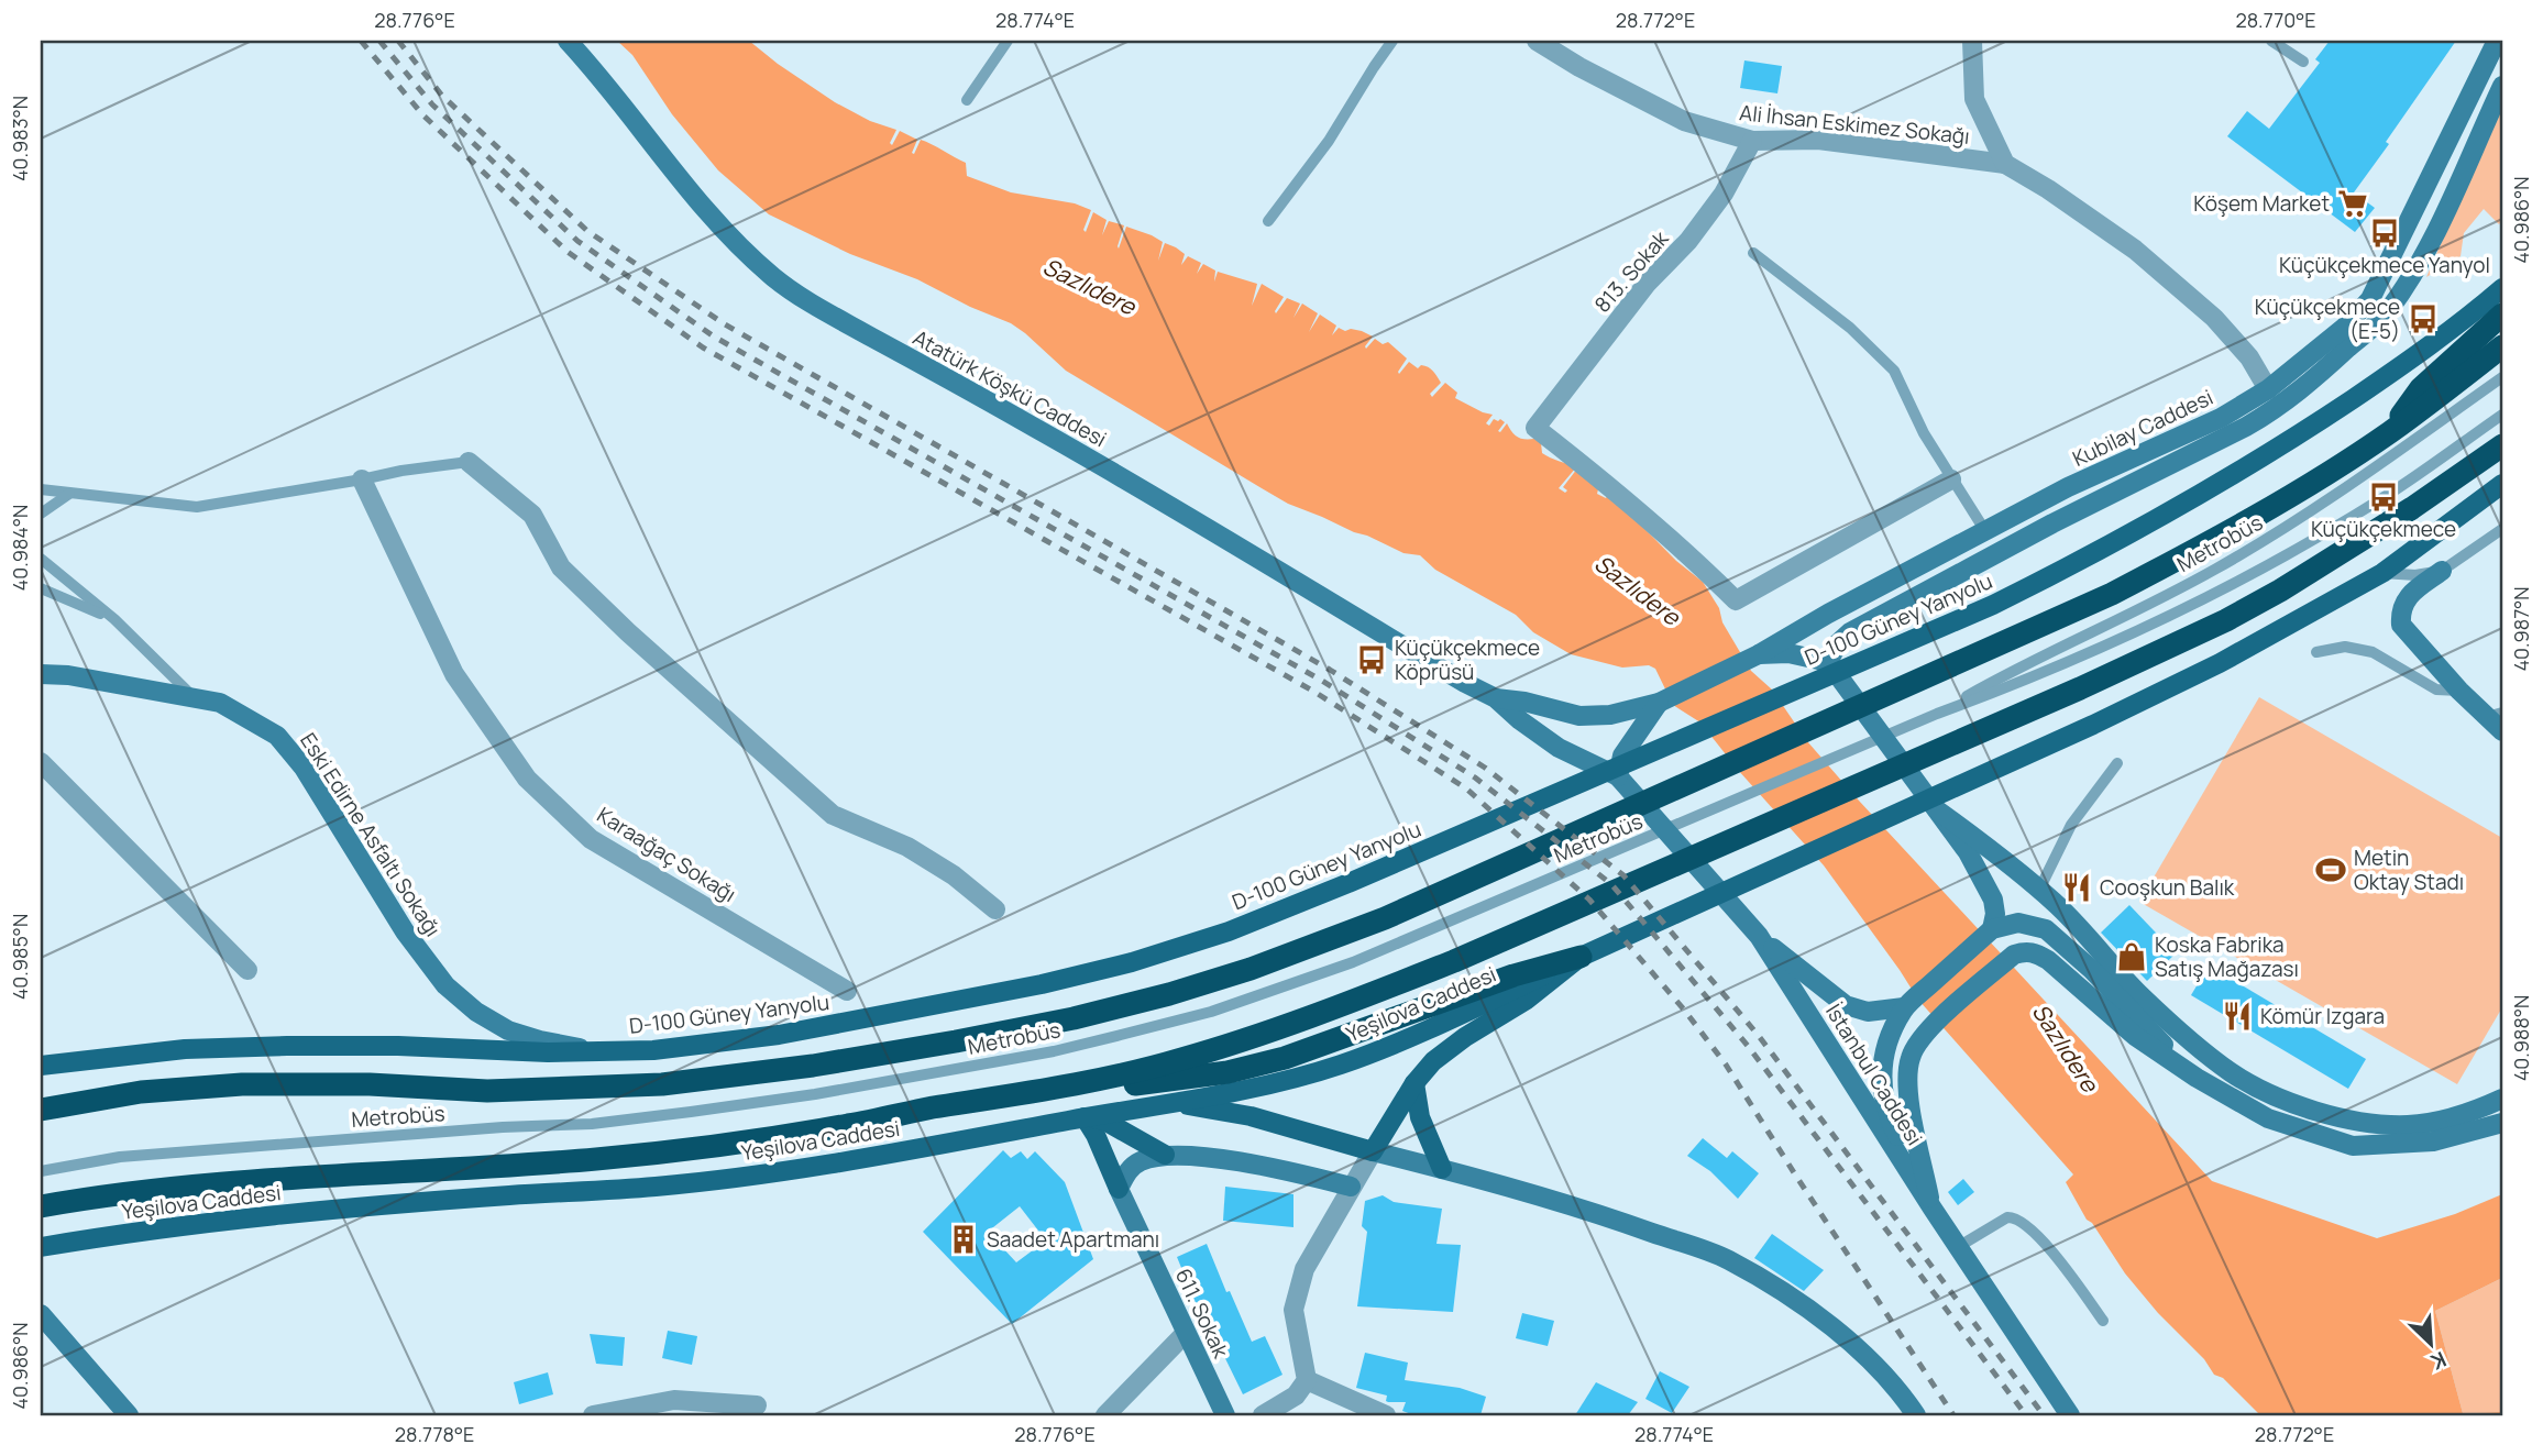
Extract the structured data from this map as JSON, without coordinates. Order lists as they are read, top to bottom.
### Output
{
  "streets": {
    "main road": [
      "Atatürk Köşkü Caddesi",
      "Kubilay Caddesi",
      "D-100 Güney Yanyolu",
      "Eski Edirne Asfaltı Sokağı",
      "Yeşilova Caddesi",
      "İstanbul Caddesi",
      "611. Sokak"
    ],
    "street": ["Ali İhsan Eskimez Sokağı", "813. Sokak", "Karaağaç Sokağı"],
    "lane": ["Metrobüs"]
  },
  "crossings": [
    ["Ali İhsan Eskimez Sokağı", "813. Sokak"],
    ["Atatürk Köşkü Caddesi", "Kubilay Caddesi"],
    ["D-100 Güney Yanyolu", "Eski Edirne Asfaltı Sokağı"]
  ],
  "water": ["Sazlıdere"],
  "places": {
    "supermarket": ["Köşem Market"],
    "bus stop": [
      "Küçükçekmece Yanyol",
      "Küçükçekmece (E-5)",
      "Küçükçekmece",
      "Küçükçekmece Köprüsü"
    ],
    "sports": ["Metin Oktay Stadı"],
    "restaurant": ["Cooşkun Balık", "Kömür Izgara"],
    "shop": ["Koska Fabrika Satış Mağazası"],
    "building": ["Saadet Apartmanı"]
  },
  "north": "bottom right",
  "coordinates": [
    "28.776°E",
    "28.774°E",
    "28.772°E",
    "28.770°E",
    "40.983°N",
    "40.986°N",
    "40.984°N",
    "40.987°N",
    "40.985°N",
    "40.988°N",
    "28.778°E"
  ]
}
